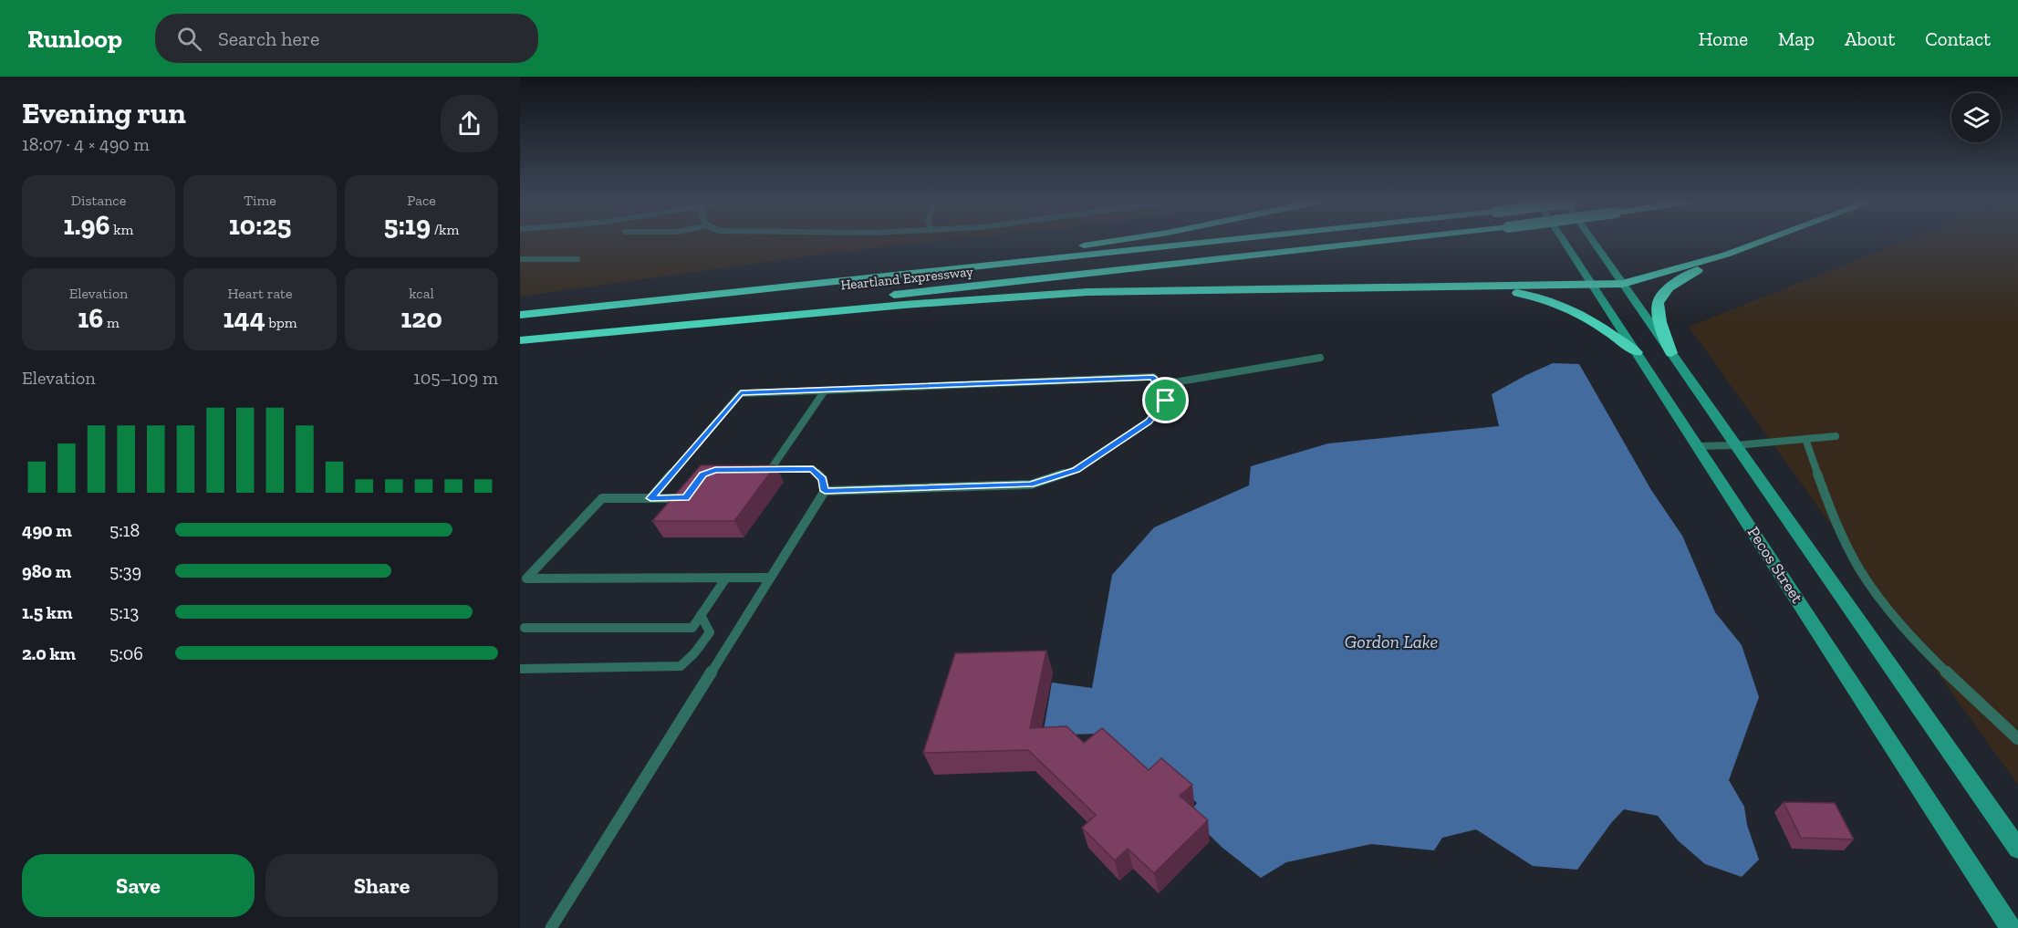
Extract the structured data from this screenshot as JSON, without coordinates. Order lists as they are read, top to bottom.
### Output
{
  "streets": {
    "highway": ["Heartland Expressway"],
    "main road": ["Pecos Street"]
  },
  "water": ["Gordon Lake"],
  "page": {
    "header": "Runloop",
    "search": "Search here",
    "nav": [
      "Home",
      "Map",
      "About",
      "Contact"
    ],
    "heading": ["Evening run", "18:07 · 4 × 490 m"],
    "stats": [
      ["Distance", "1.96 km"],
      ["Time", "10:25"],
      ["Pace", "5:19 /km"],
      ["Elevation", "16 m"],
      ["Heart rate", "144 bpm"],
      ["kcal", "120"]
    ],
    "chart": ["Elevation", "105–109 m"],
    "list": [
      {
        "name": "490 m",
        "note": "5:18"
      },
      {
        "name": "980 m",
        "note": "5:39"
      },
      {
        "name": "1.5 km",
        "note": "5:13"
      },
      {
        "name": "2.0 km",
        "note": "5:06"
      }
    ],
    "buttons": ["Save", "Share"]
  }
}
